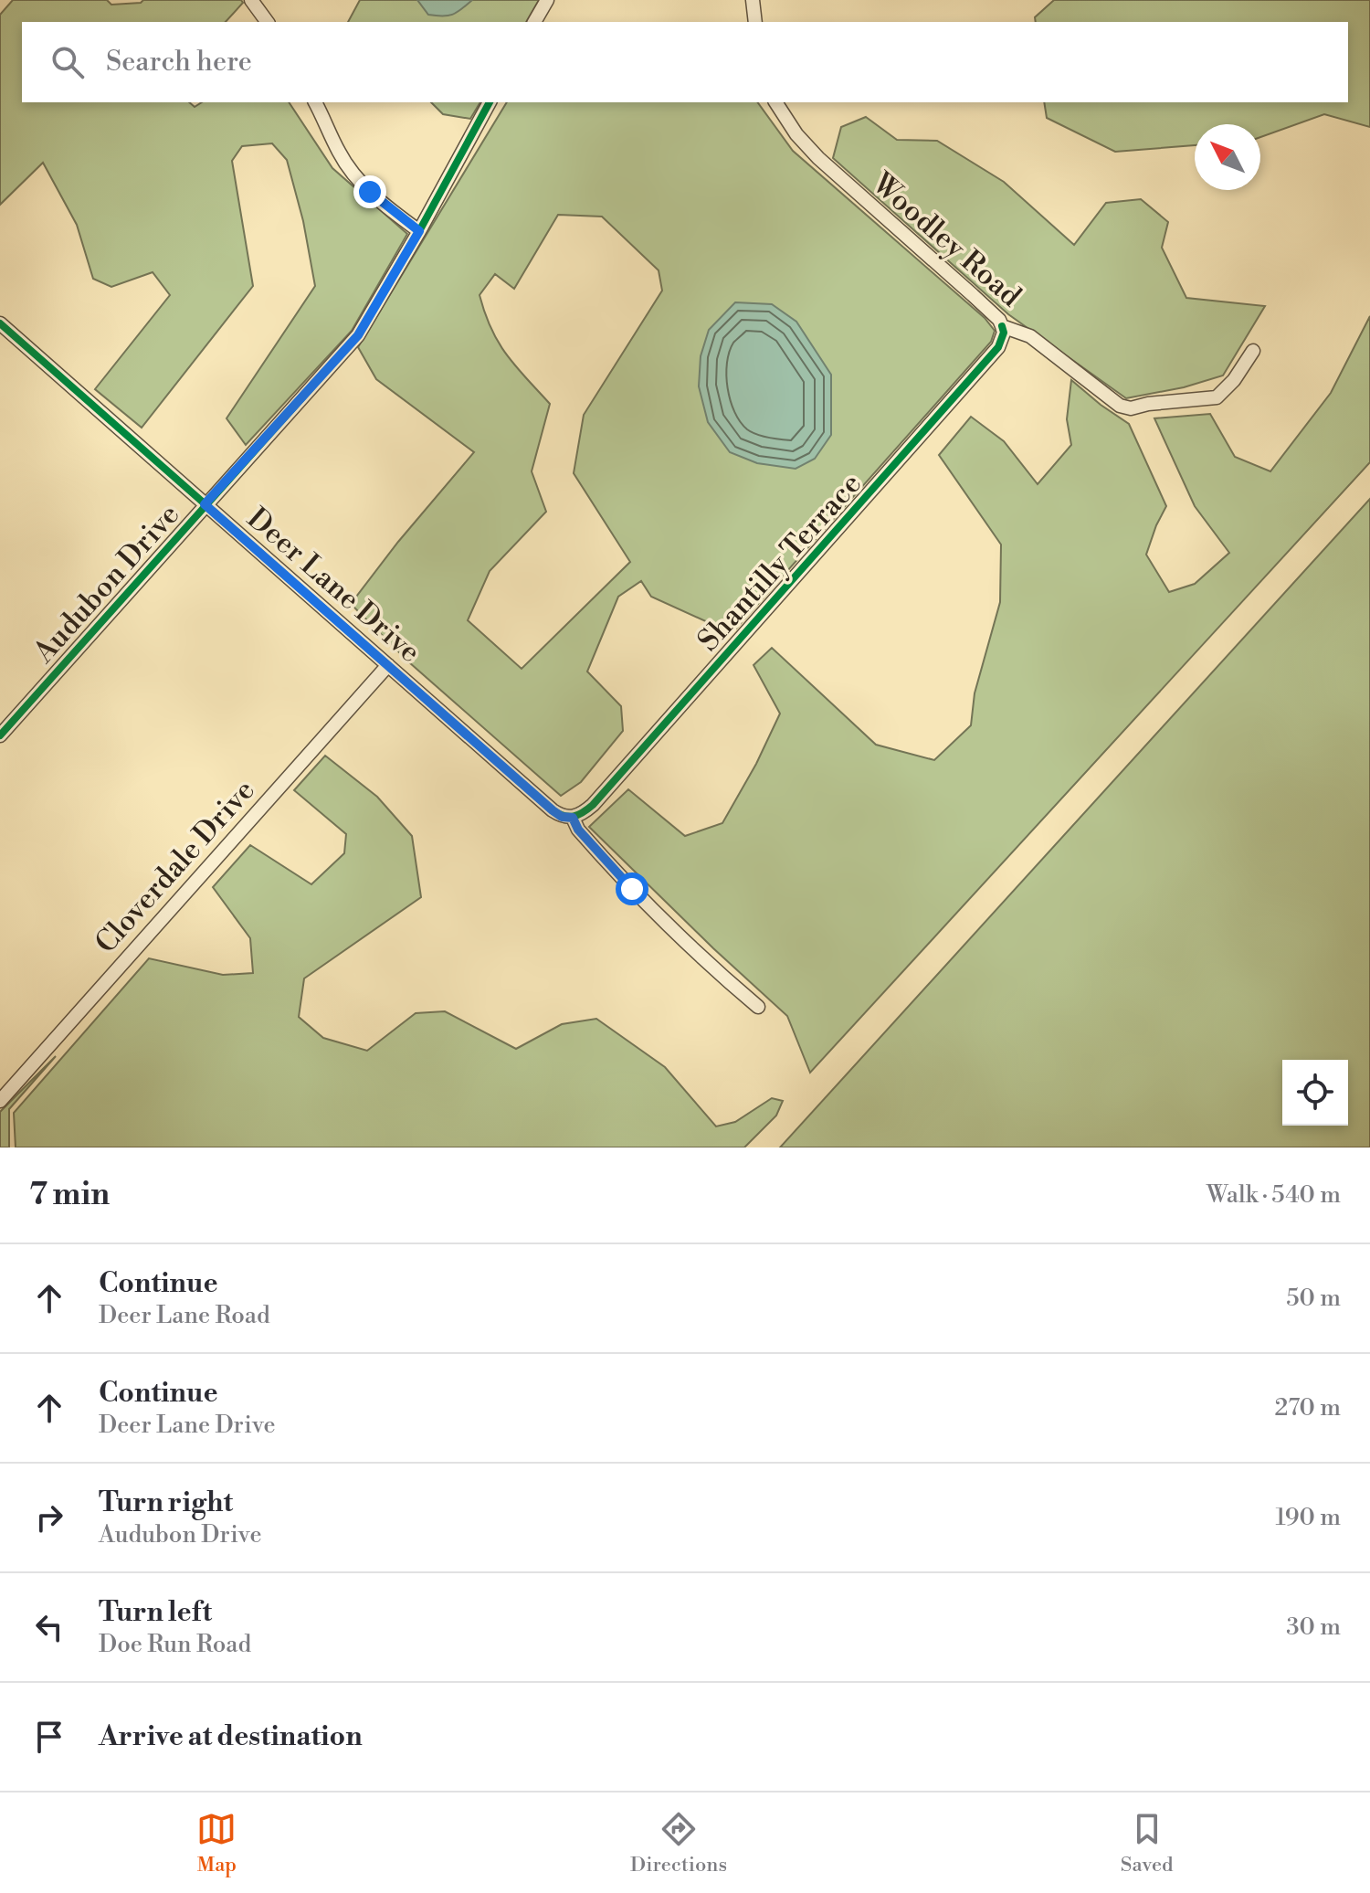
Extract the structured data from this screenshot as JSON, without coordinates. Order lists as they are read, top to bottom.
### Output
{
  "streets": {
    "street": [
      "Woodley Road",
      "Shantilly Terrace",
      "Audubon Drive",
      "Deer Lane Drive",
      "Cloverdale Drive"
    ]
  },
  "crossings": [
    ["Woodley Road", "Shantilly Terrace"],
    ["Shantilly Terrace", "Deer Lane Drive"],
    ["Audubon Drive", "Deer Lane Drive"],
    ["Deer Lane Drive", "Cloverdale Drive"]
  ],
  "north": "top left",
  "page": {
    "search": "Search here",
    "heading": ["7 min", "Walk · 540 m"],
    "list": [
      ["Continue", "Deer Lane Road", "50 m"],
      ["Continue", "Deer Lane Drive", "270 m"],
      ["Turn right", "Audubon Drive", "190 m"],
      ["Turn left", "Doe Run Road", "30 m"],
      "Arrive at destination"
    ],
    "nav": ["Map", "Directions", "Saved"]
  }
}
